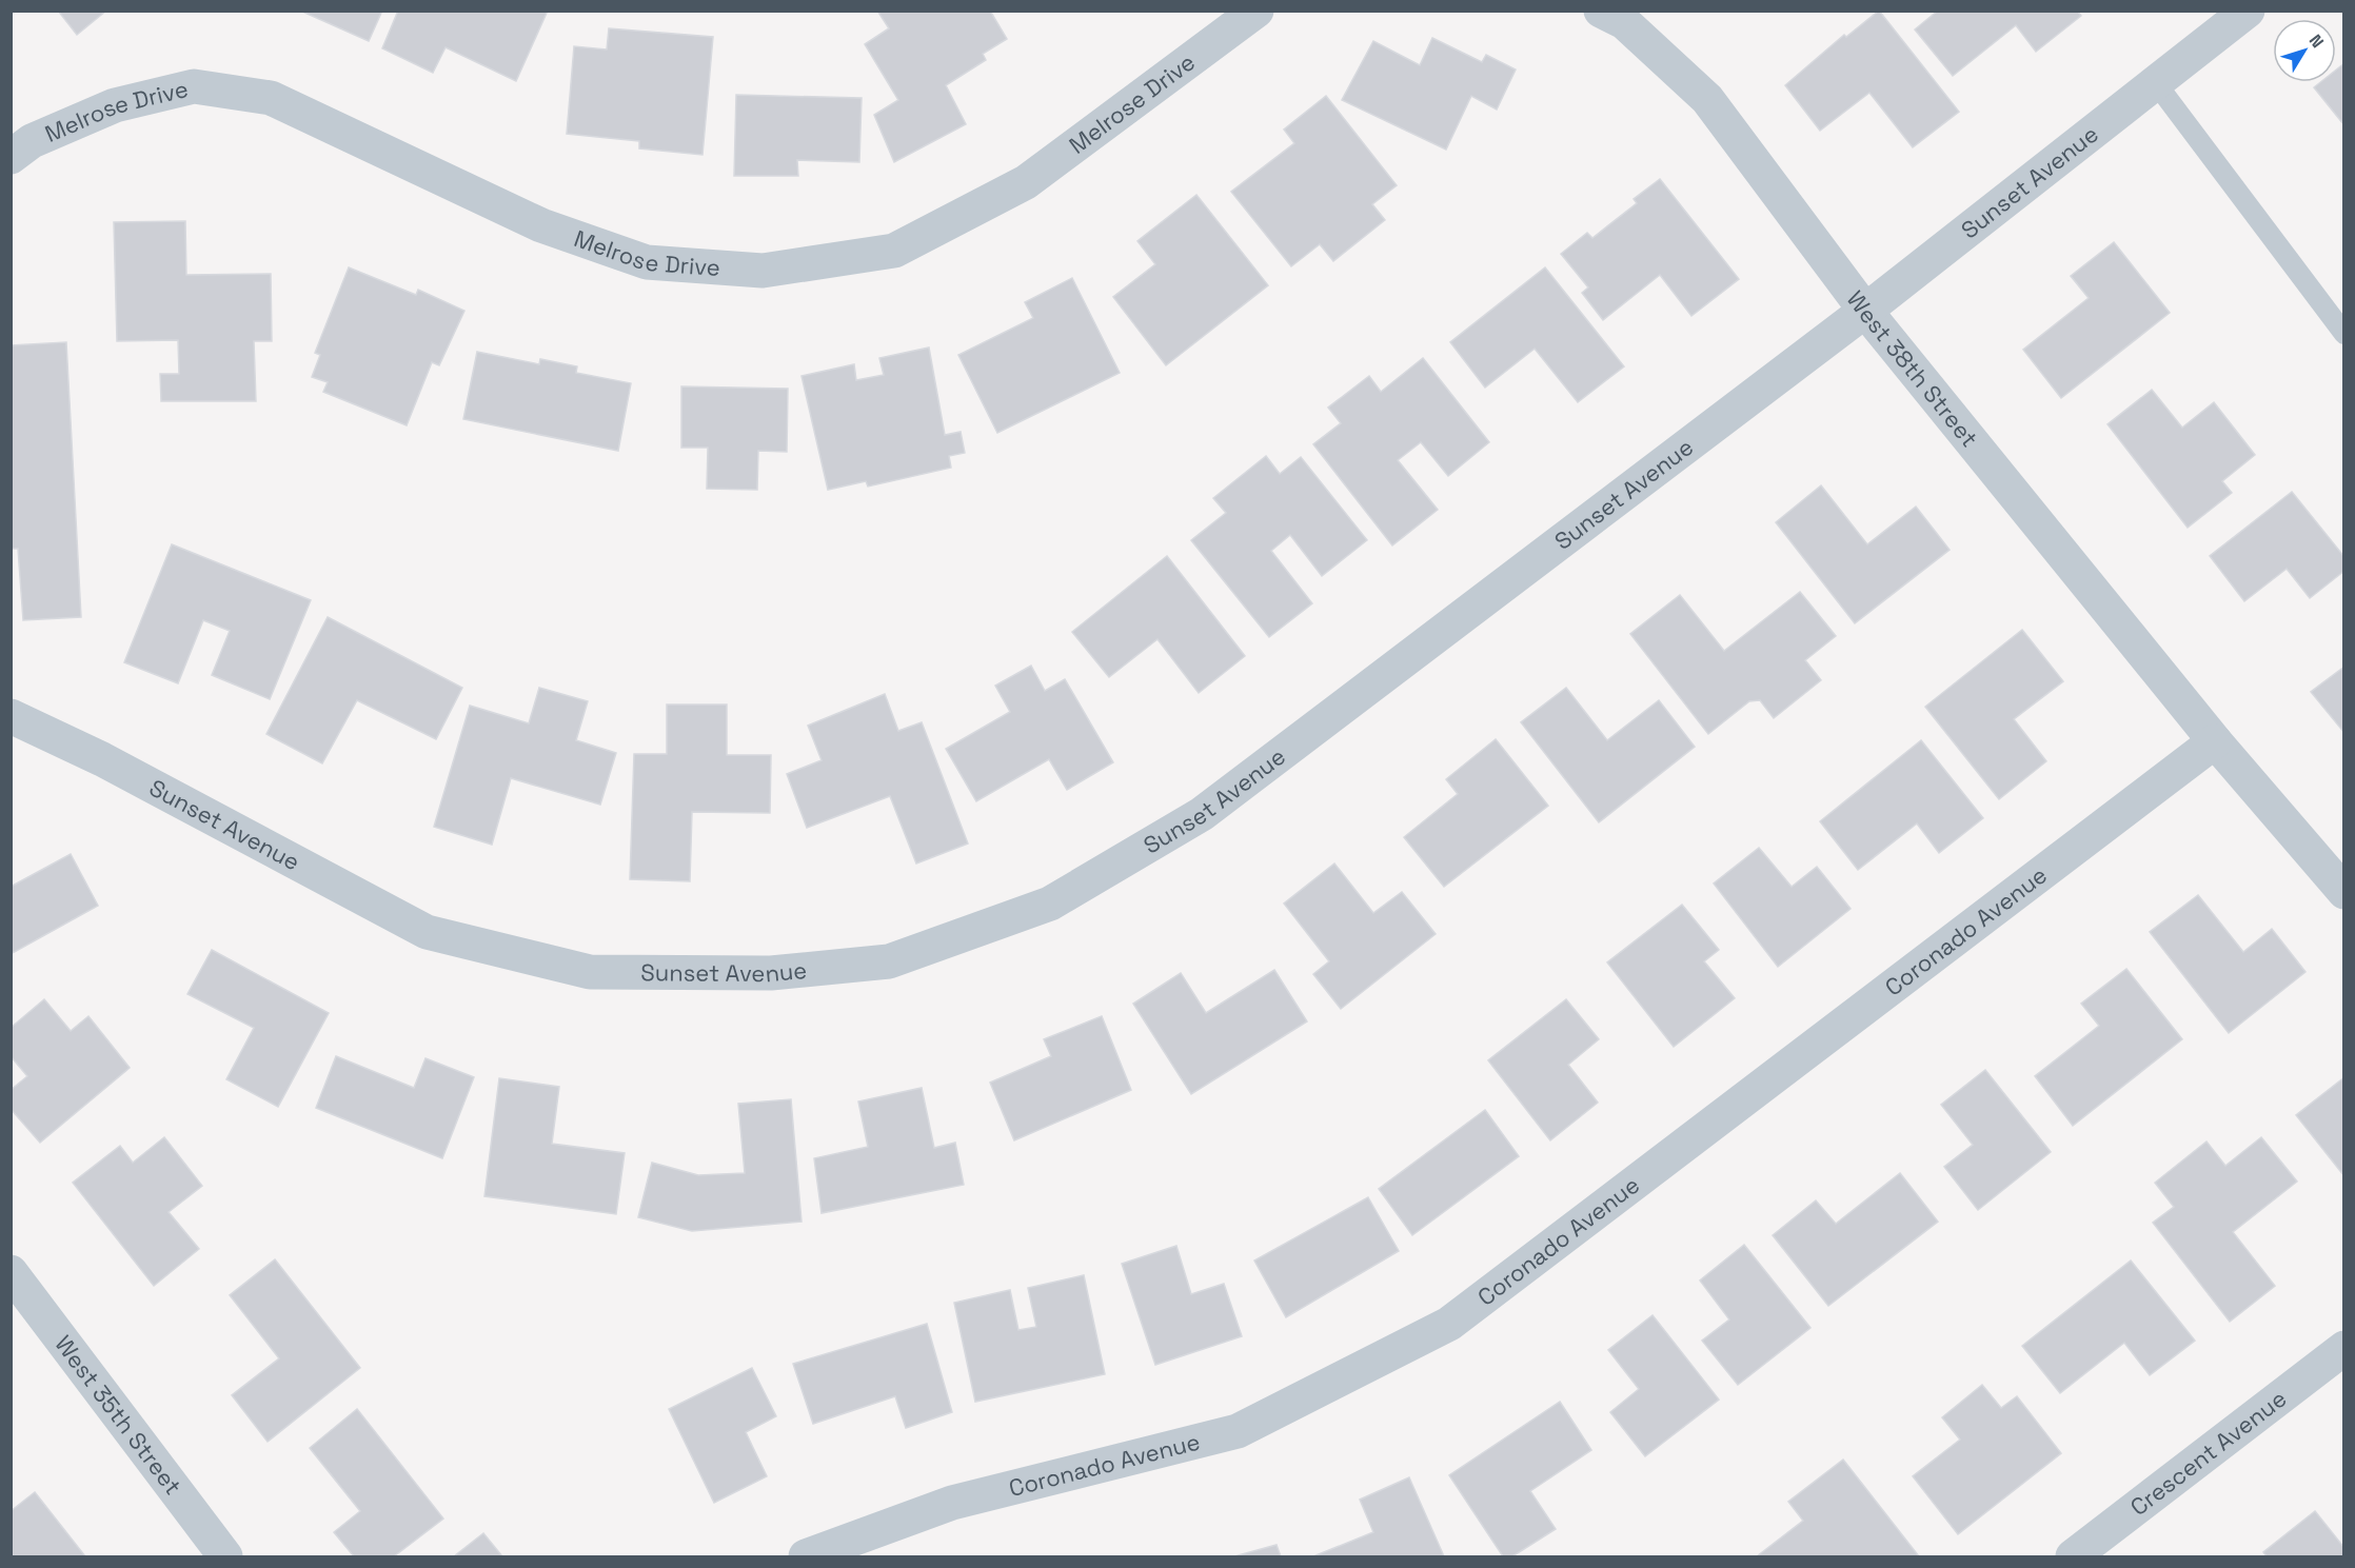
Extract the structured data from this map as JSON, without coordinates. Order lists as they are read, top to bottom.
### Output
{
  "streets": {
    "street": [
      "Melrose Drive",
      "Sunset Avenue",
      "West 38th Street",
      "Coronado Avenue",
      "West 35th Street",
      "Crescent Avenue"
    ]
  },
  "crossings": [
    ["Sunset Avenue", "West 38th Street"],
    ["West 38th Street", "Coronado Avenue"]
  ],
  "north": "top right"
}
